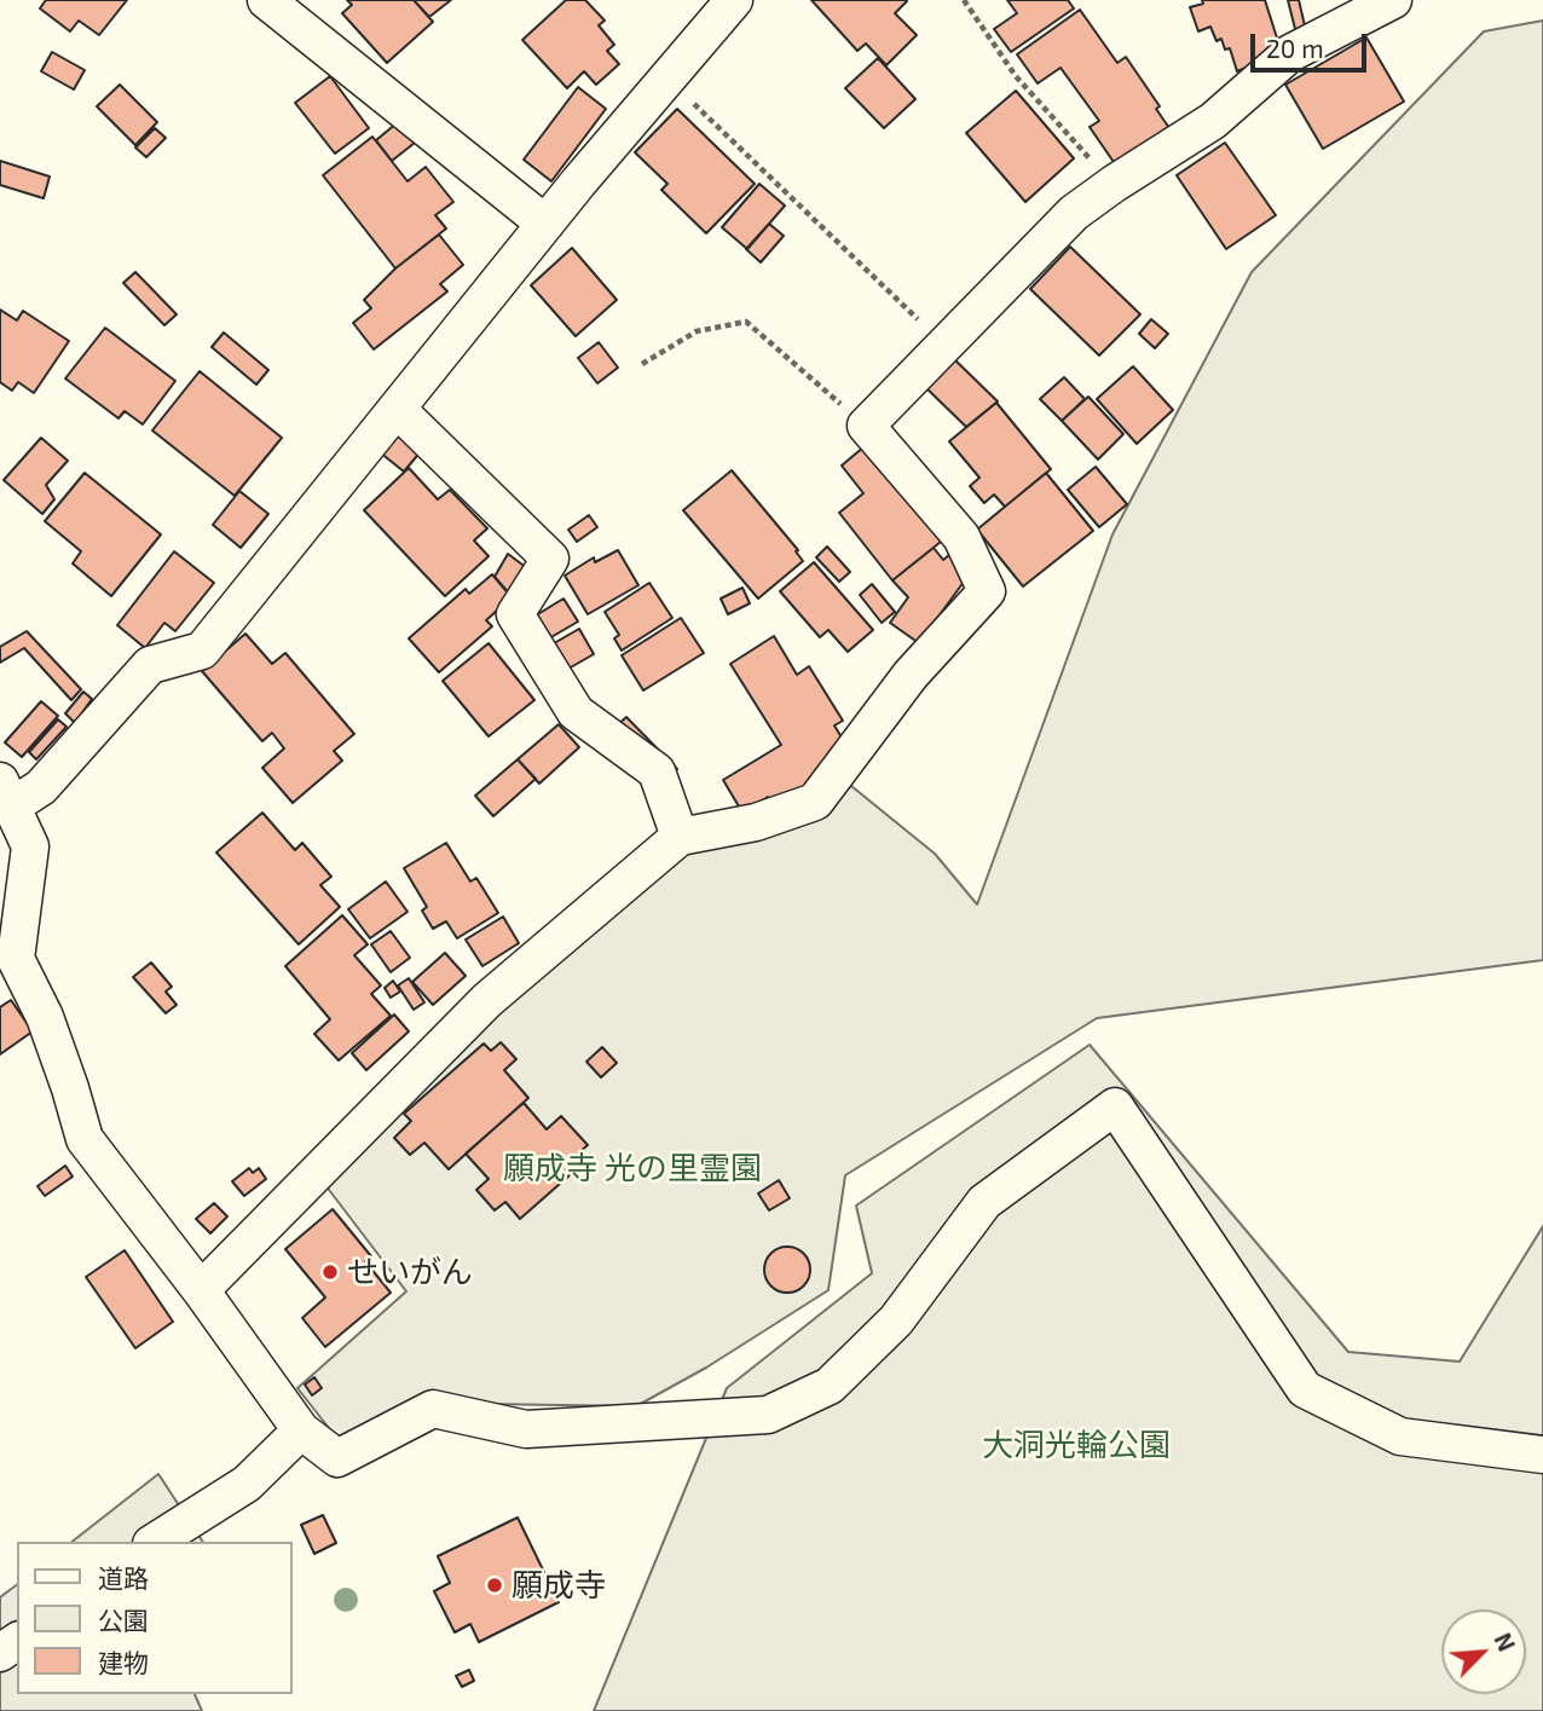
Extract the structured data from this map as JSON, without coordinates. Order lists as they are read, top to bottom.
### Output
{
  "parks": ["願成寺 光の里霊園", "大洞光輪公園"],
  "places": ["せいがん", "願成寺"],
  "legend": ["道路", "公園", "建物"],
  "scale_bar": "20 m",
  "north": "top right"
}
